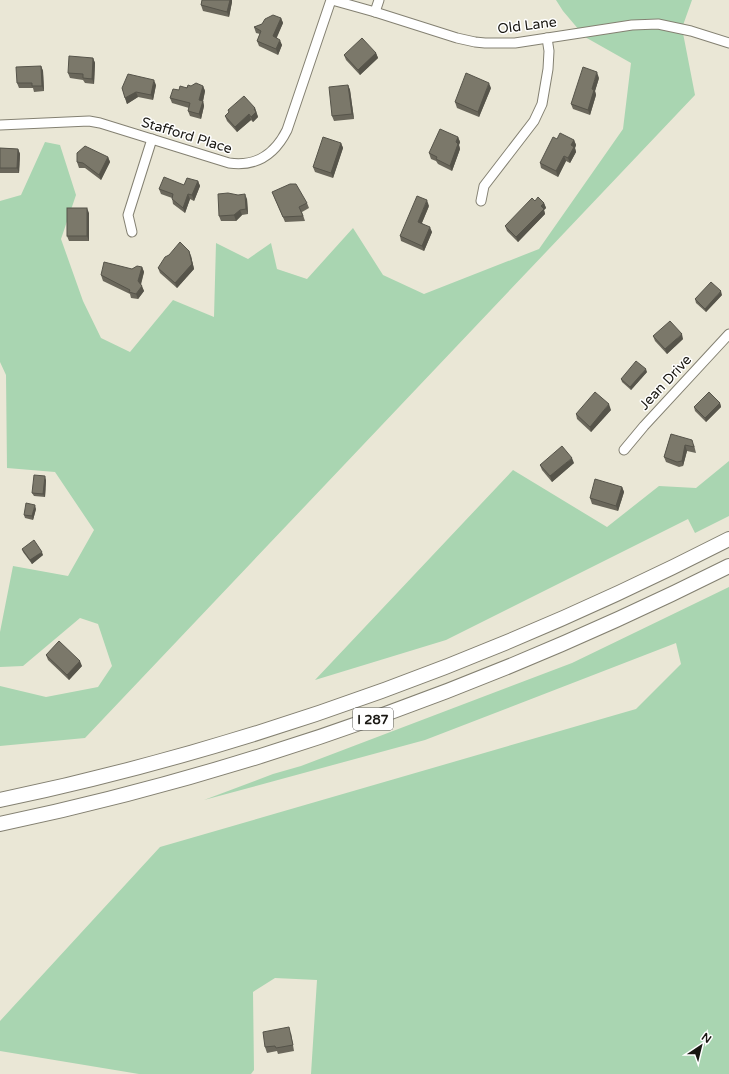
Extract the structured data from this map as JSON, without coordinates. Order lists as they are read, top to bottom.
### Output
{
  "streets": {
    "highway": ["I 287"],
    "street": ["Old Lane", "Stafford Place", "Jean Drive"]
  },
  "crossings": [
    ["Old Lane", "Stafford Place"]
  ],
  "north": "top right"
}
